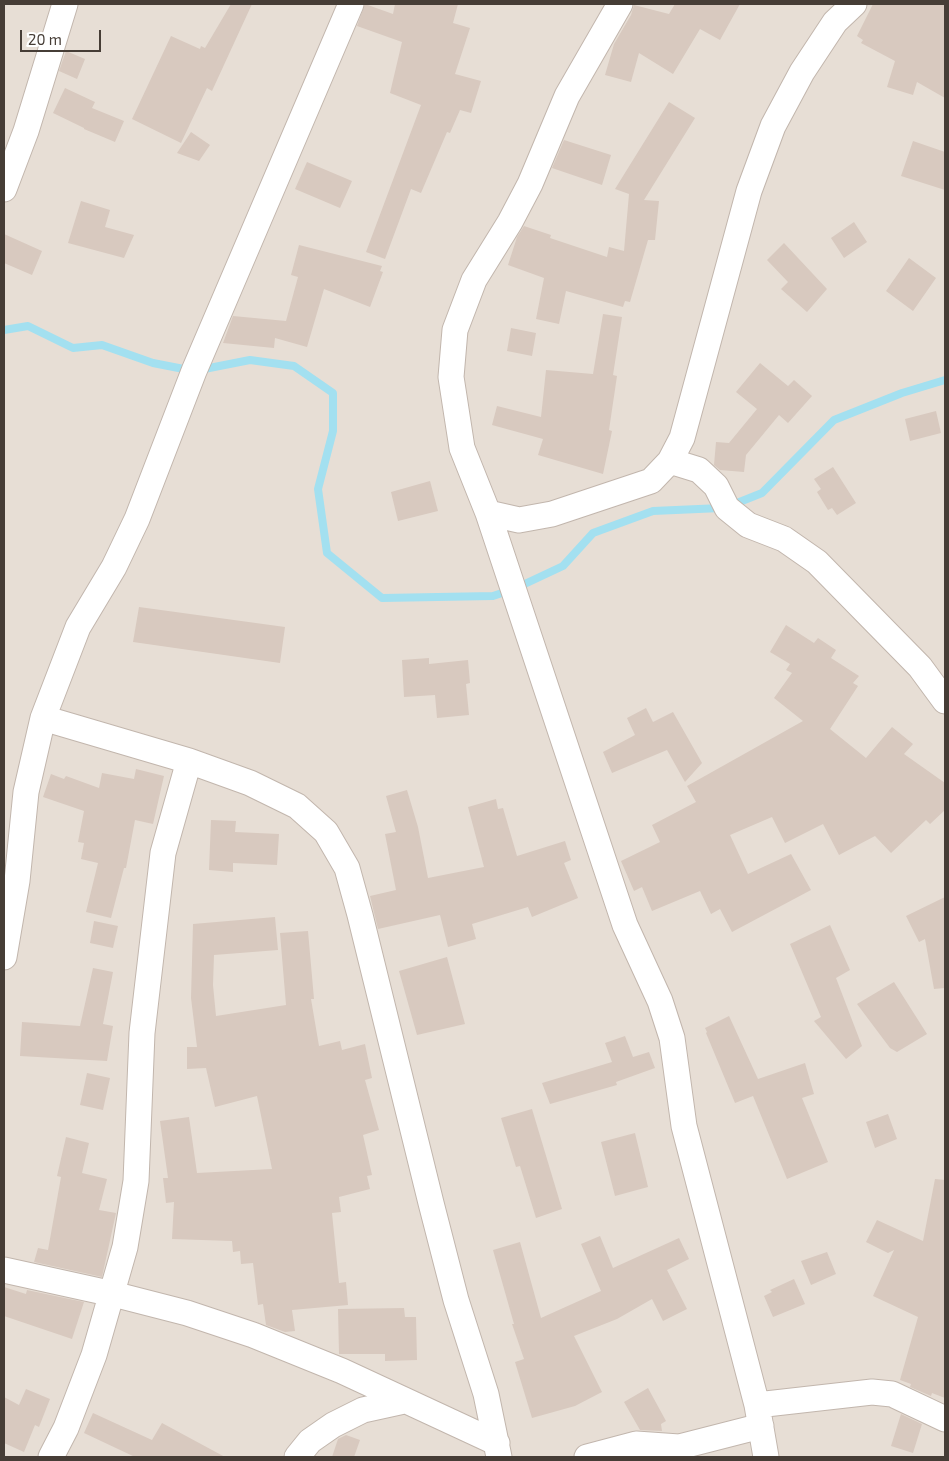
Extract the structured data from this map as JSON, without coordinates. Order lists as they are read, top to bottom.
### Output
{
  "scale_bar": "20 m"
}
